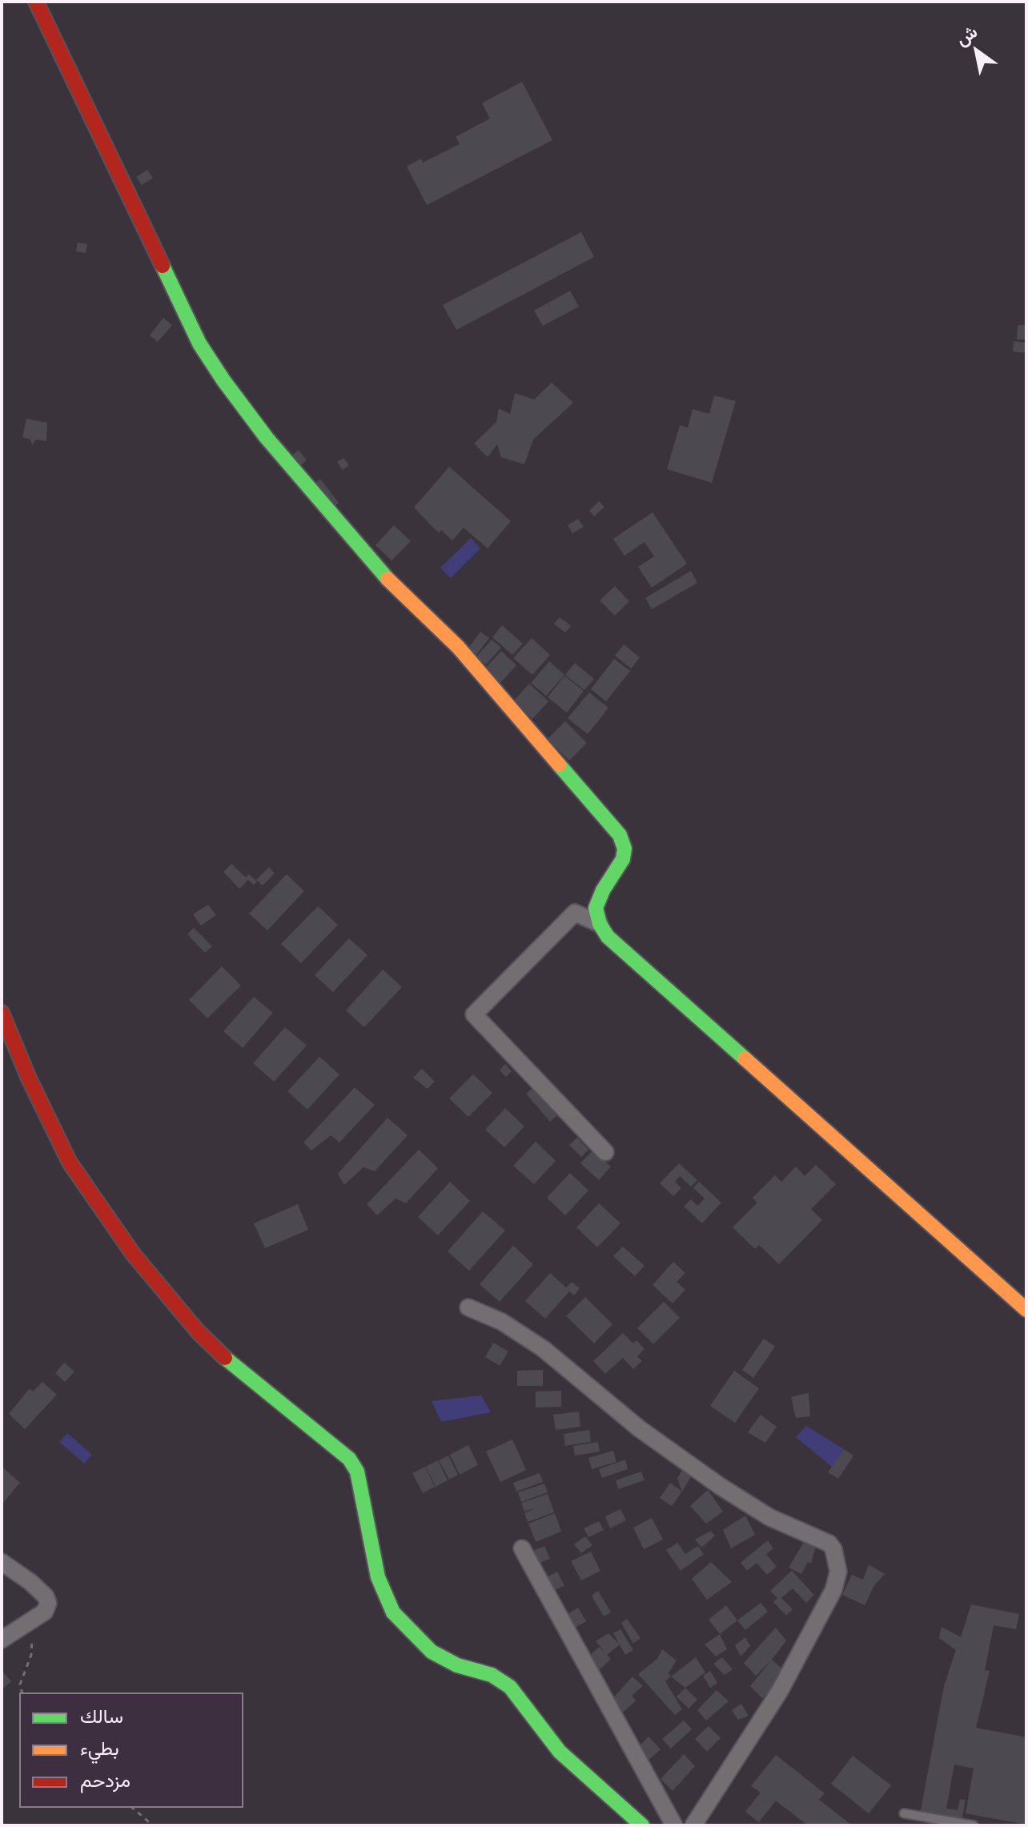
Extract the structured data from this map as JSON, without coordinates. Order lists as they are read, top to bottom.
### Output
{
  "legend": ["سالك", "بطيء", "مزدحم"],
  "north": "top left"
}
